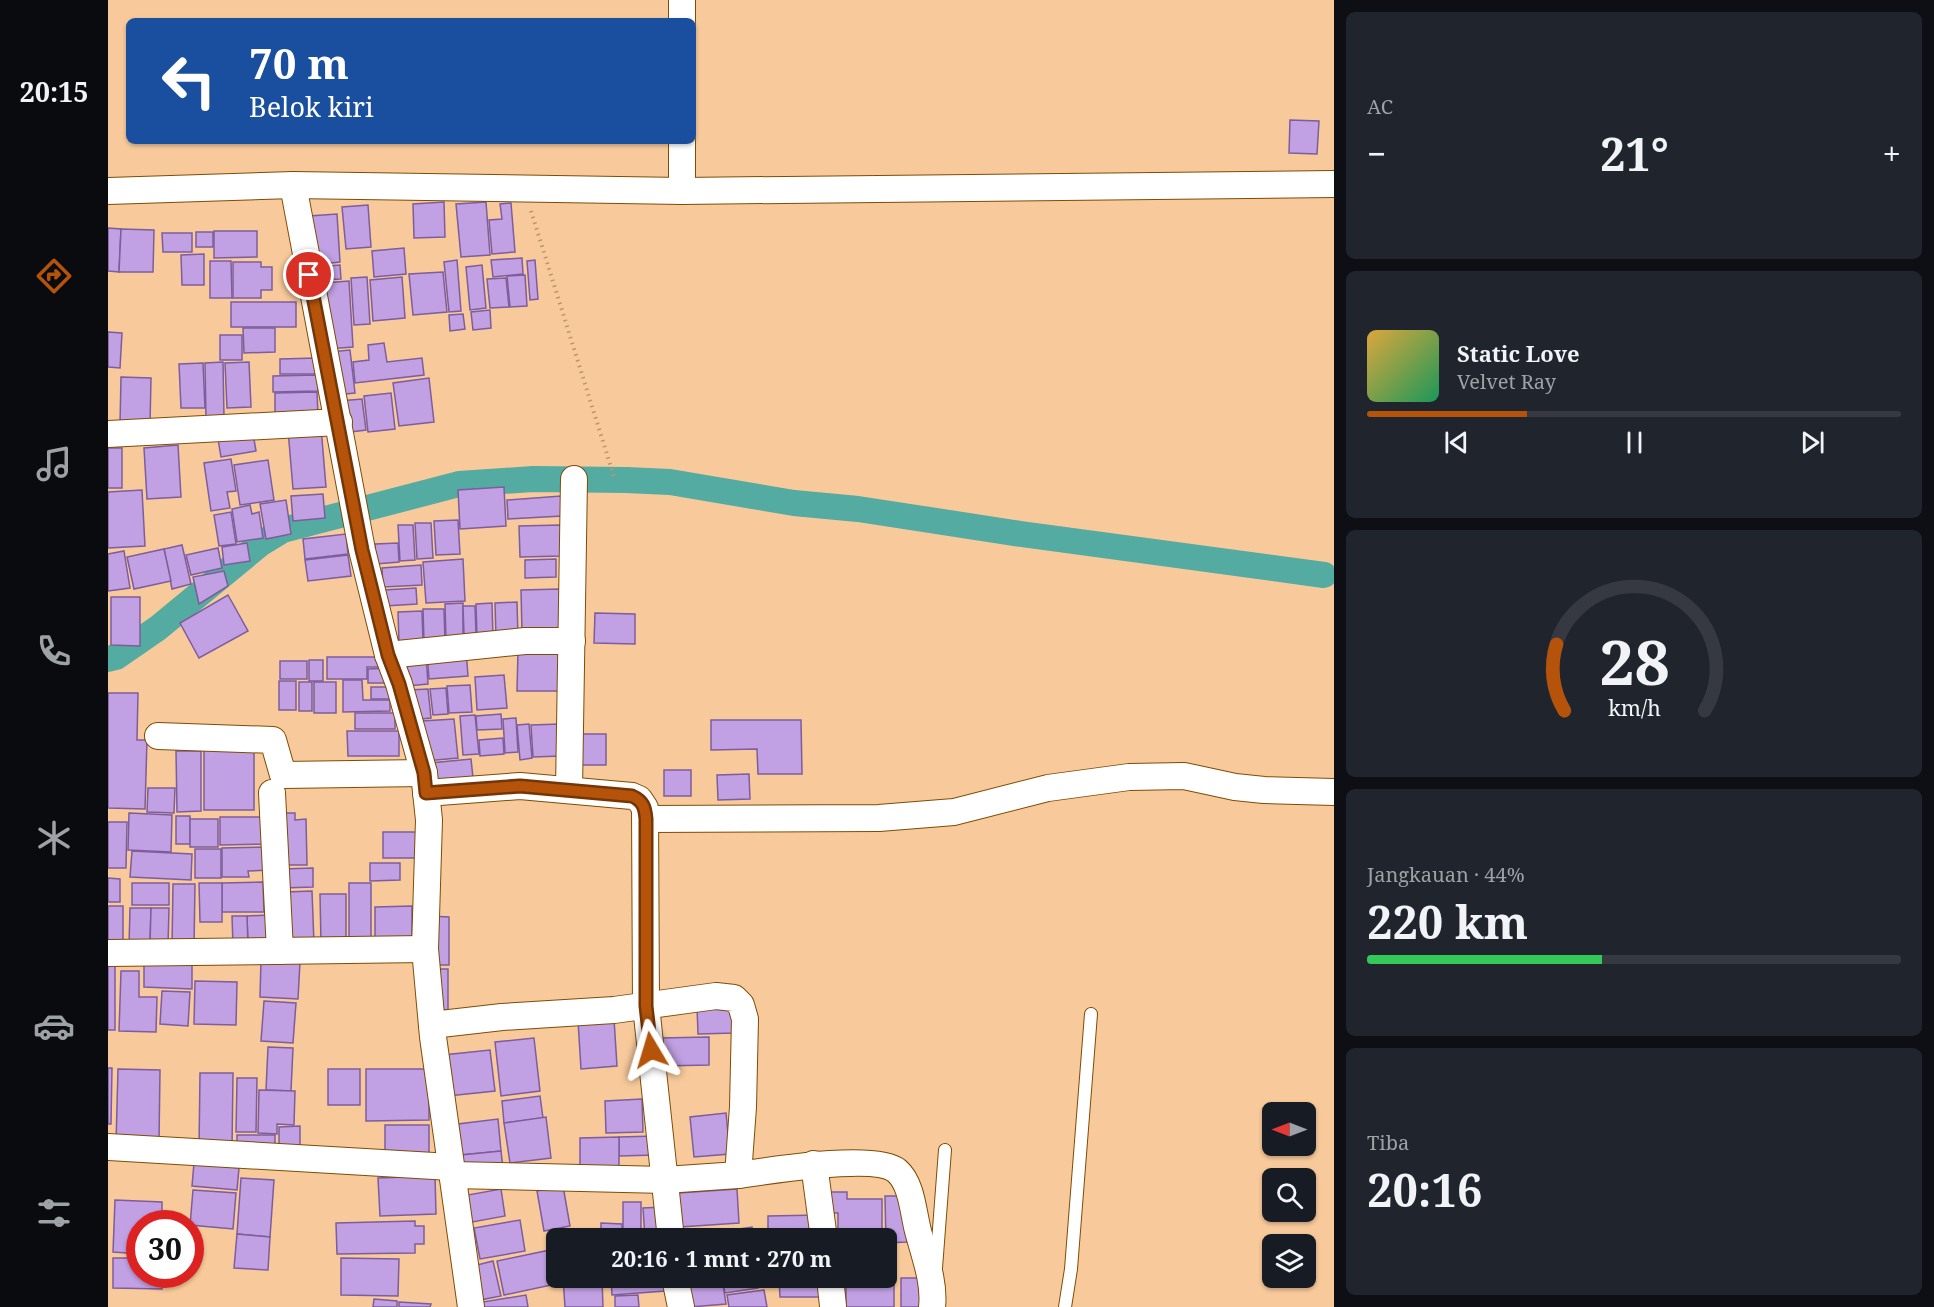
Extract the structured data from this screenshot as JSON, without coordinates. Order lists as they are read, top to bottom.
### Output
{
  "north": "left",
  "page": {
    "tabs": "20:15",
    "tile": [
      "AC",
      ["Jangkauan · 44%", "220 km"],
      ["Tiba", "20:16"]
    ],
    "turn": ["70 m", "Belok kiri"],
    "heat": ["−", "21°", "+"],
    "song": ["Static Love", "Velvet Ray"],
    "limit": "30",
    "trip": "20:16 · 1 mnt · 270 m",
    "gauge": ["28", "km/h"]
  }
}
